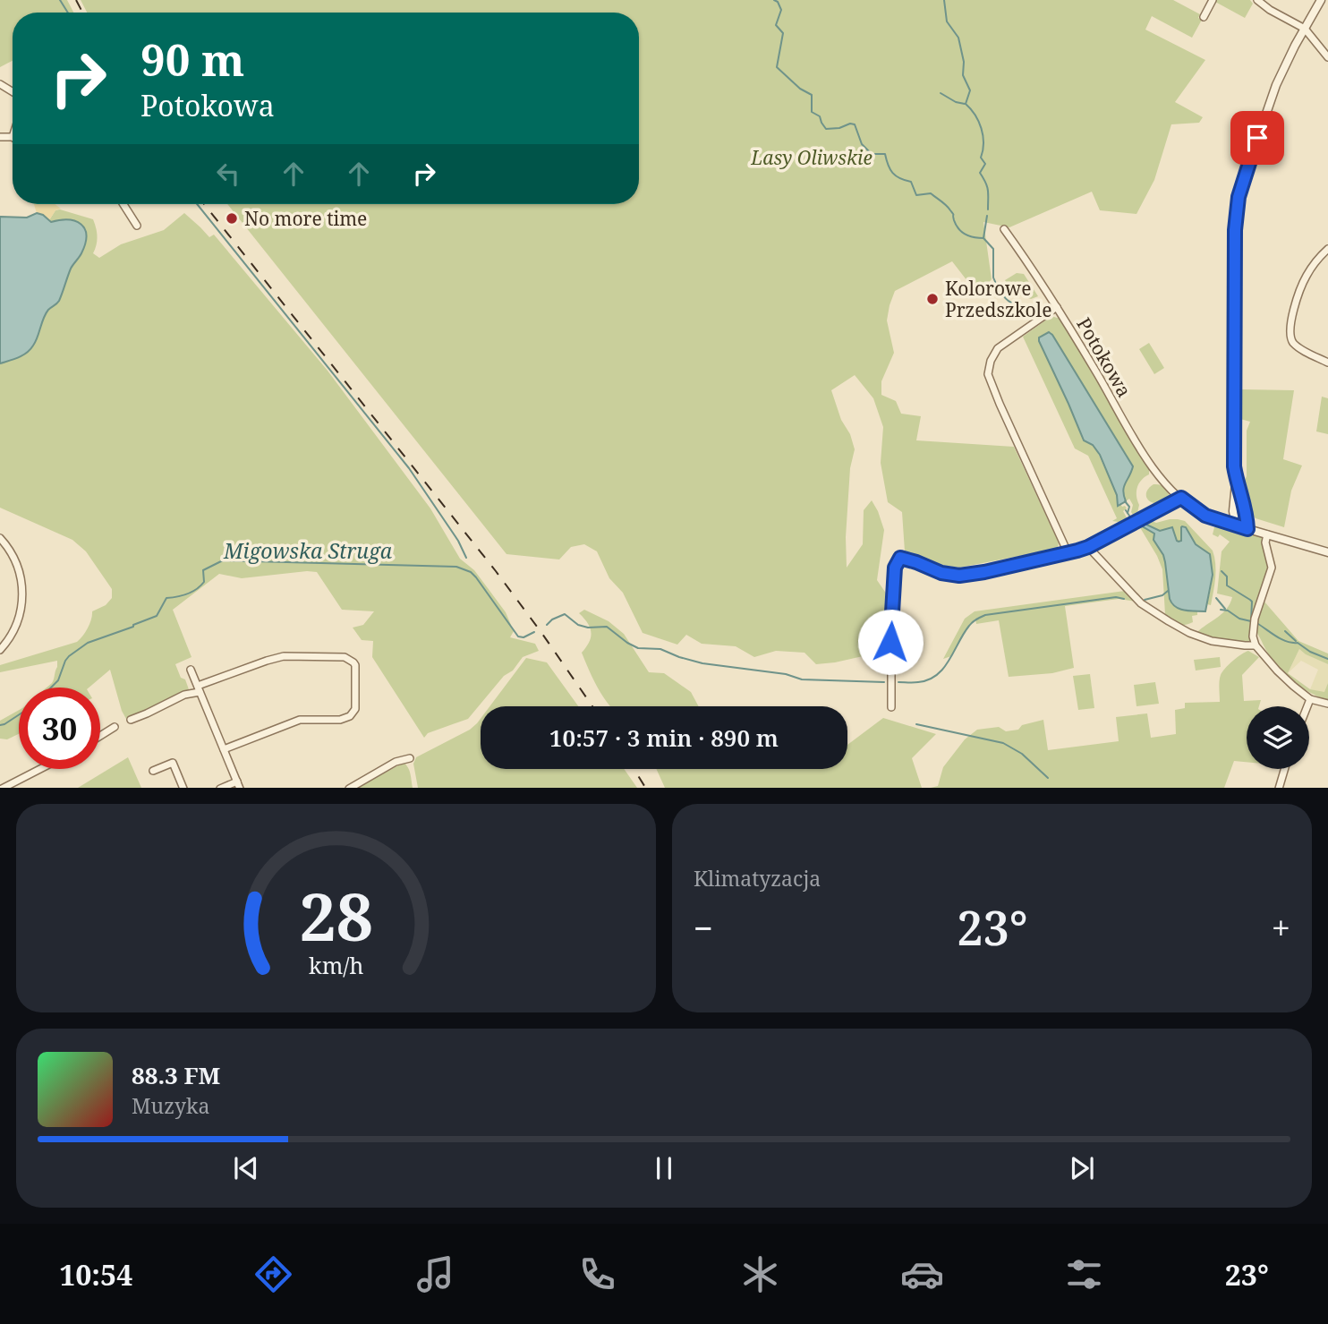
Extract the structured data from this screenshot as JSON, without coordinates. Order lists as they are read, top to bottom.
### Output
{
  "streets": {
    "street": ["Potokowa"]
  },
  "water": ["Migowska Struga"],
  "parks": ["Lasy Oliwskie"],
  "places": ["No more time", "Kolorowe Przedszkole"],
  "page": {
    "turn": ["90 m", "Potokowa"],
    "limit": "30",
    "trip": "10:57 · 3 min · 890 m",
    "tile": "Klimatyzacja",
    "heat": ["−", "23°", "+"],
    "song": ["88.3 FM", "Muzyka"],
    "tabs": ["10:54", "23°"],
    "gauge": ["28", "km/h"]
  }
}
